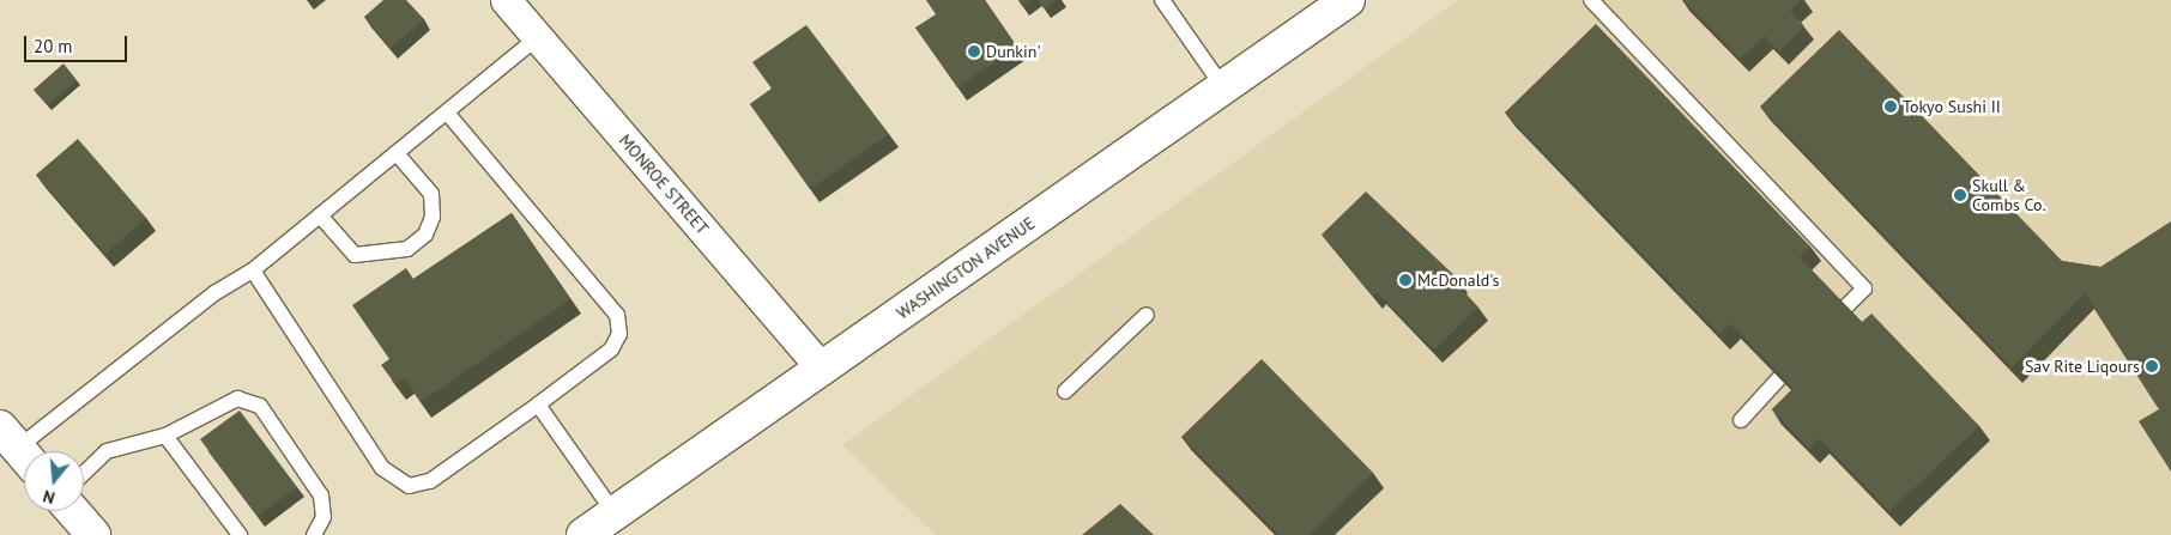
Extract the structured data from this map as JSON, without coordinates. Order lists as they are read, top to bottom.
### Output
{
  "streets": {
    "main road": ["WASHINGTON AVENUE"],
    "street": ["MONROE STREET"]
  },
  "crossings": [
    ["MONROE STREET", "WASHINGTON AVENUE"]
  ],
  "places": [
    "Dunkin'",
    "Tokyo Sushi II",
    "Skull & Combs Co.",
    "McDonald's",
    "Sav Rite Liqours"
  ],
  "scale_bar": "20 m",
  "north": "bottom"
}
